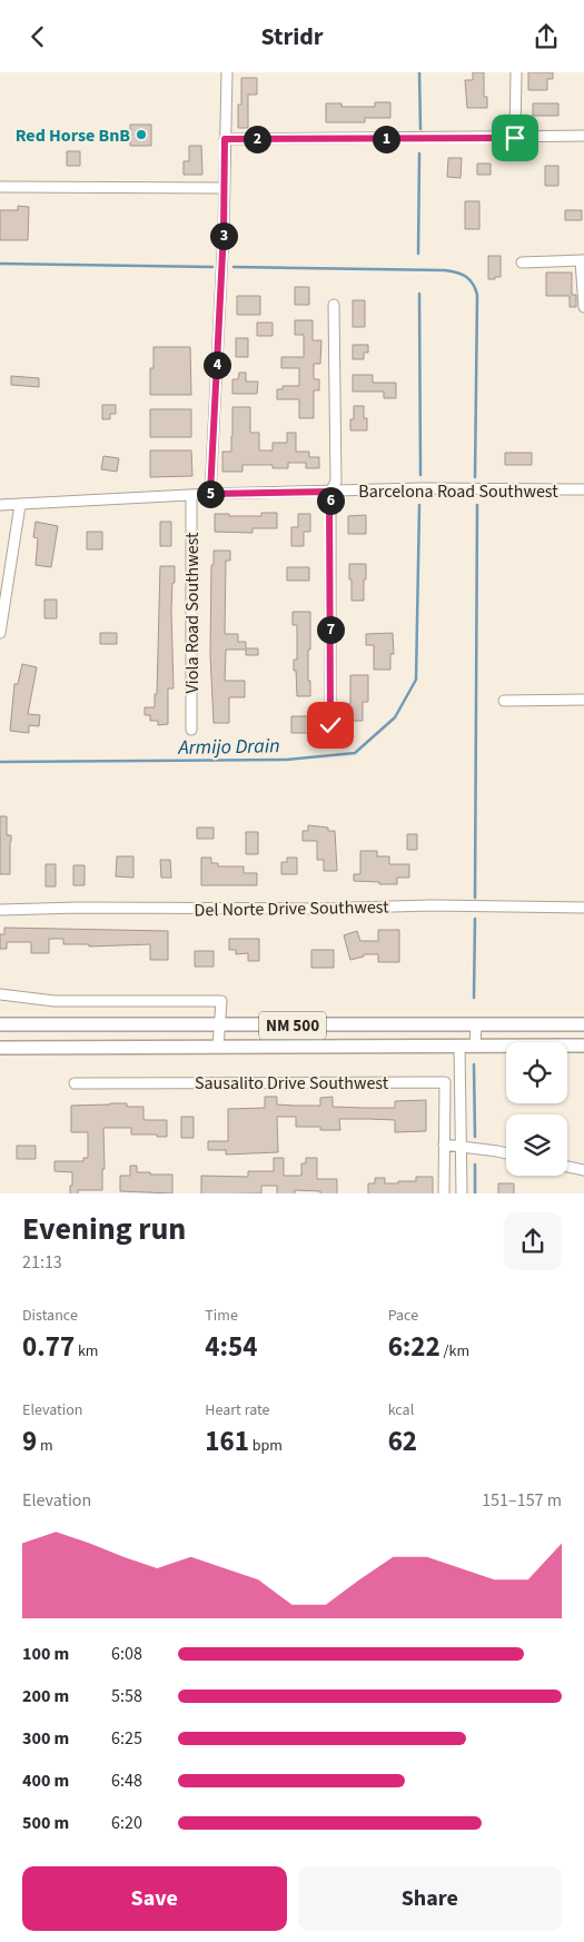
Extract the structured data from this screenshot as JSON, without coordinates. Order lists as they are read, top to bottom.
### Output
{
  "streets": {
    "main road": ["NM 500"],
    "street": [
      "Barcelona Road Southwest",
      "Viola Road Southwest",
      "Del Norte Drive Southwest",
      "Sausalito Drive Southwest"
    ]
  },
  "crossings": [
    ["Barcelona Road Southwest", "Viola Road Southwest"]
  ],
  "water": ["Armijo Drain"],
  "places": ["Red Horse BnB"],
  "page": {
    "header": "Stridr",
    "pins": [
      "1",
      "2",
      "3",
      "4",
      "5",
      "6",
      "7"
    ],
    "heading": ["Evening run", "21:13"],
    "stats": [
      ["Distance", "0.77 km"],
      ["Time", "4:54"],
      ["Pace", "6:22 /km"],
      ["Elevation", "9 m"],
      ["Heart rate", "161 bpm"],
      ["kcal", "62"]
    ],
    "chart": ["Elevation", "151–157 m"],
    "list": [
      {
        "name": "100 m",
        "note": "6:08"
      },
      {
        "name": "200 m",
        "note": "5:58"
      },
      {
        "name": "300 m",
        "note": "6:25"
      },
      {
        "name": "400 m",
        "note": "6:48"
      },
      {
        "name": "500 m",
        "note": "6:20"
      }
    ],
    "buttons": ["Save", "Share"]
  }
}
